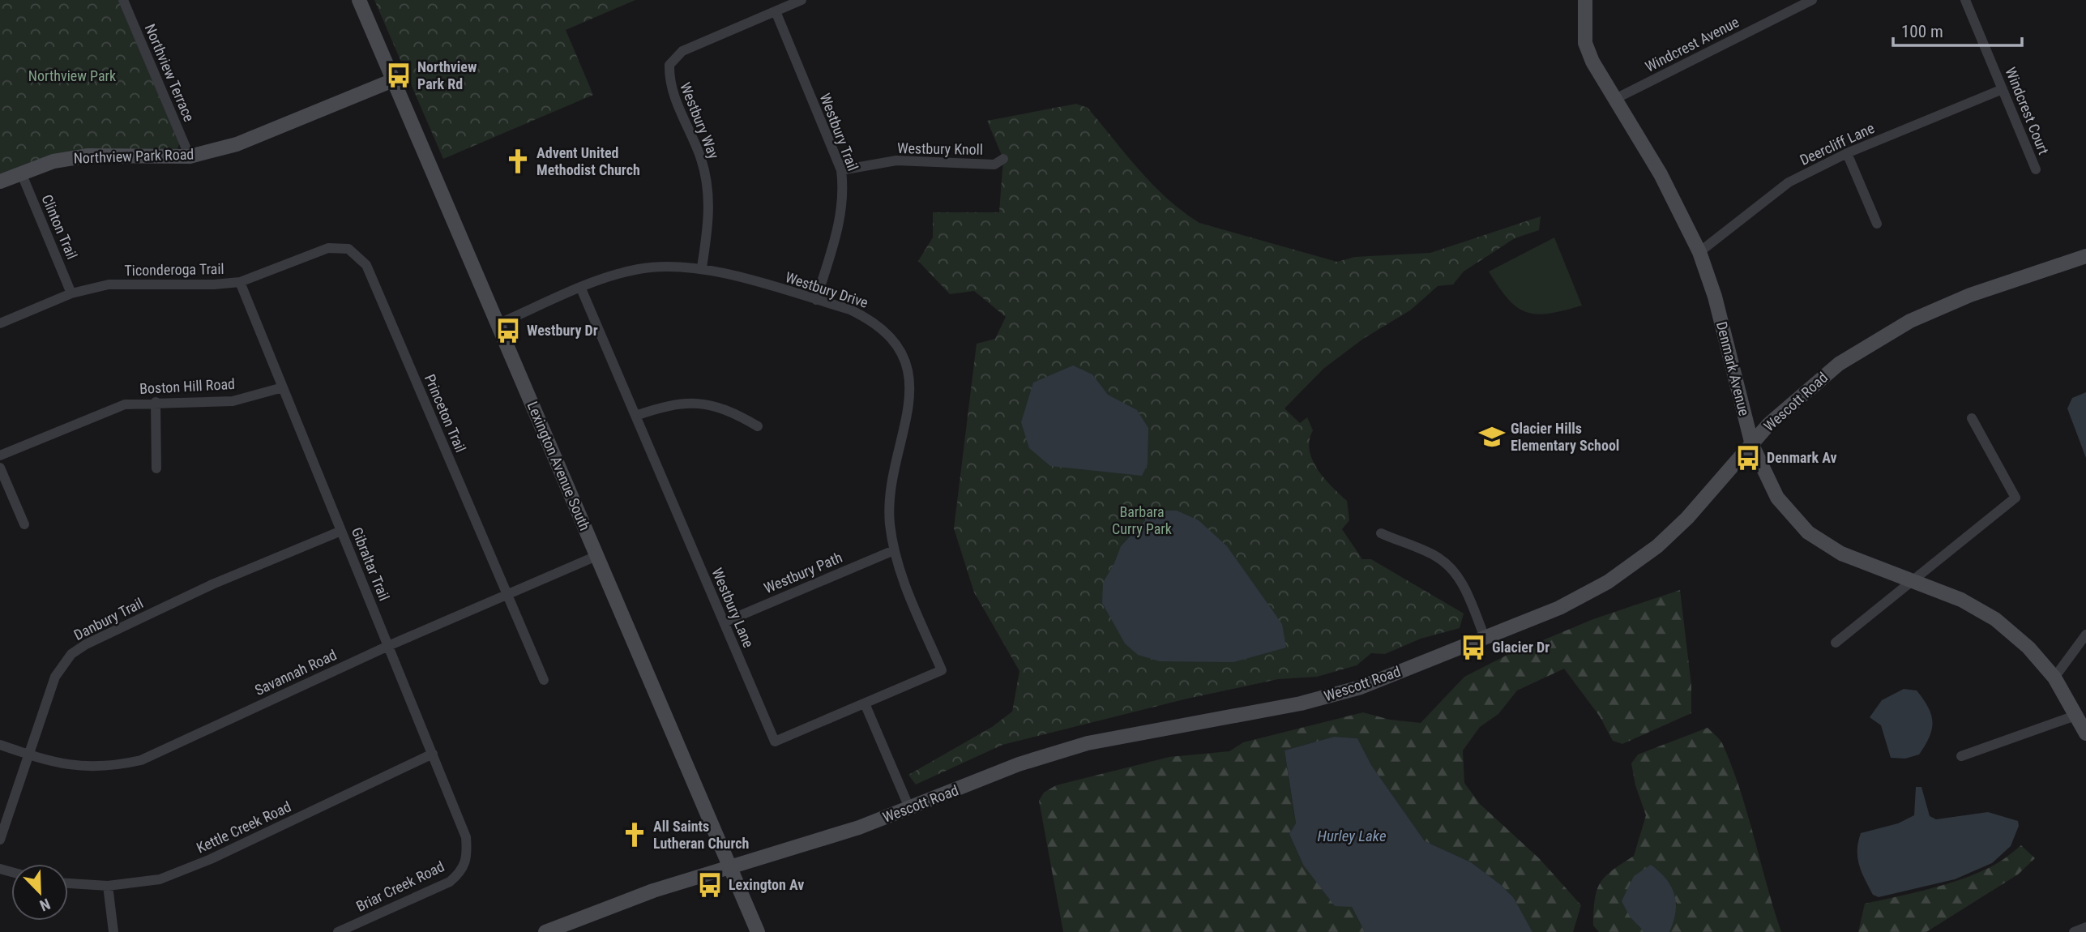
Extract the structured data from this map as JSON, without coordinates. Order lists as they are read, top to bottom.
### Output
{
  "streets": {
    "street": [
      "Windcrest Avenue",
      "Northview Terrace",
      "Windcrest Court",
      "Westbury Way",
      "Westbury Trail",
      "Deercliff Lane",
      "Westbury Knoll",
      "Northview Park Road",
      "Clinton Trail",
      "Ticonderoga Trail",
      "Westbury Drive",
      "Denmark Avenue",
      "Boston Hill Road",
      "Wescott Road",
      "Princeton Trail",
      "Lexington Avenue South",
      "Gibraltar Trail",
      "Westbury Path",
      "Westbury Lane",
      "Danbury Trail",
      "Savannah Road",
      "Kettle Creek Road",
      "Briar Creek Road"
    ]
  },
  "crossings": [
    ["Windcrest Avenue", "Denmark Avenue"],
    ["Northview Terrace", "Northview Park Road"],
    ["Windcrest Court", "Deercliff Lane"],
    ["Westbury Way", "Westbury Trail"],
    ["Westbury Way", "Westbury Drive"],
    ["Westbury Trail", "Westbury Knoll"],
    ["Westbury Trail", "Westbury Drive"],
    ["Deercliff Lane", "Denmark Avenue"],
    ["Northview Park Road", "Clinton Trail"],
    ["Northview Park Road", "Lexington Avenue South"],
    ["Clinton Trail", "Ticonderoga Trail"],
    ["Ticonderoga Trail", "Princeton Trail"],
    ["Ticonderoga Trail", "Gibraltar Trail"],
    ["Westbury Drive", "Lexington Avenue South"],
    ["Westbury Drive", "Westbury Path"],
    ["Westbury Drive", "Westbury Lane"],
    ["Denmark Avenue", "Wescott Road"],
    ["Boston Hill Road", "Gibraltar Trail"],
    ["Wescott Road", "Lexington Avenue South"],
    ["Princeton Trail", "Savannah Road"],
    ["Lexington Avenue South", "Savannah Road"],
    ["Gibraltar Trail", "Danbury Trail"],
    ["Gibraltar Trail", "Savannah Road"],
    ["Gibraltar Trail", "Kettle Creek Road"],
    ["Gibraltar Trail", "Briar Creek Road"],
    ["Westbury Path", "Westbury Lane"],
    ["Danbury Trail", "Savannah Road"]
  ],
  "water": ["Hurley Lake"],
  "parks": ["Northview Park", "Barbara Curry Park"],
  "places": {
    "bus stop": [
      "Northview Park Rd",
      "Westbury Dr",
      "Denmark Av",
      "Glacier Dr",
      "Lexington Av"
    ],
    "church": ["Advent United Methodist Church", "All Saints Lutheran Church"],
    "school or university": ["Glacier Hills Elementary School"]
  },
  "scale_bar": "100 m",
  "north": "bottom right"
}
